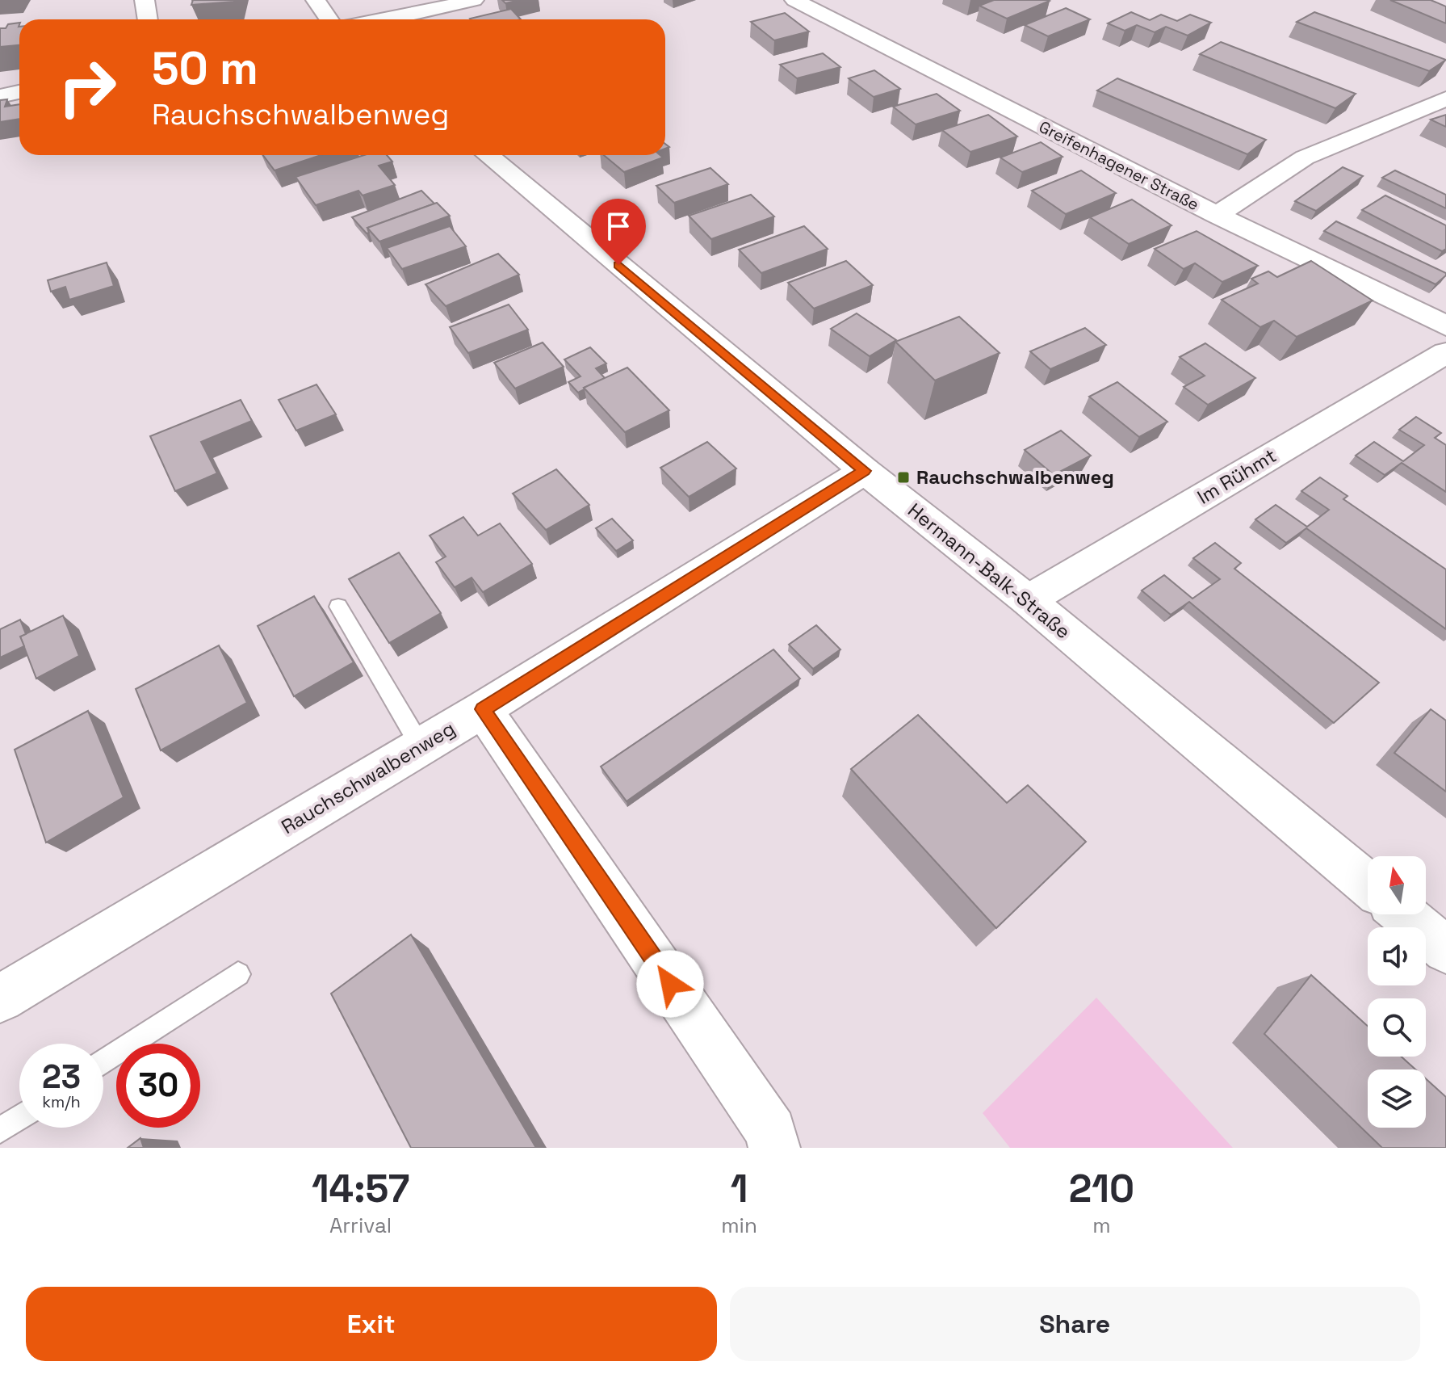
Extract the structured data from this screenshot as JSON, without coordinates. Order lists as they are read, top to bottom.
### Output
{
  "streets": {
    "street": [
      "Greifenhagener Straße",
      "Im Rühmt",
      "Hermann-Balk-Straße",
      "Rauchschwalbenweg"
    ]
  },
  "crossings": [
    ["Im Rühmt", "Hermann-Balk-Straße"],
    ["Hermann-Balk-Straße", "Rauchschwalbenweg"]
  ],
  "places": {
    "transit": ["Rauchschwalbenweg"]
  },
  "north": "top",
  "page": {
    "turn": ["50 m", "Rauchschwalbenweg"],
    "speed": "23 km/h",
    "limit": "30",
    "eta": [
      "14:57",
      "Arrival",
      "1",
      "min",
      "210",
      "m"
    ],
    "buttons": ["Exit", "Share"]
  }
}
